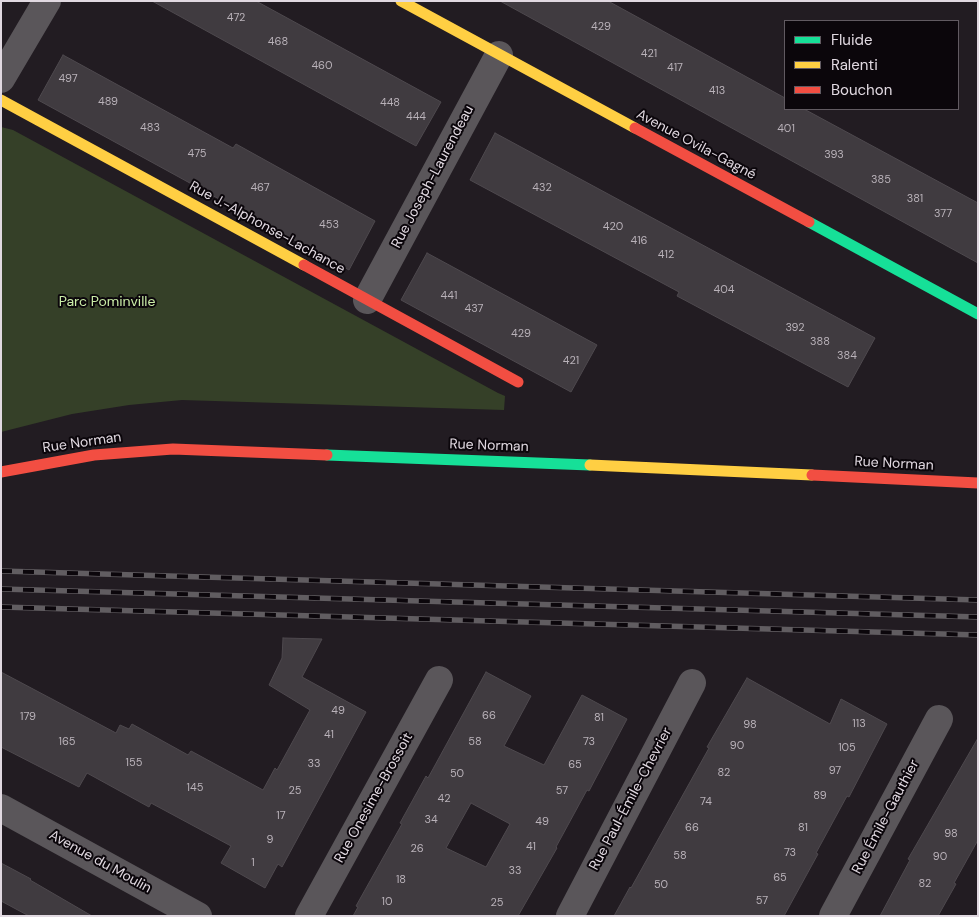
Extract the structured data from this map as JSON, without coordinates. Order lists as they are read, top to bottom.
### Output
{
  "streets": {
    "street": [
      "Avenue Ovila-Gagné",
      "Rue Joseph-Laurendeau",
      "Rue J.-Alphonse-Lachance",
      "Rue Norman",
      "Rue Onesime-Brossoit",
      "Rue Paul-Émile-Chevrier",
      "Rue Émile-Gauthier",
      "Avenue du Moulin"
    ]
  },
  "crossings": [
    ["Avenue Ovila-Gagné", "Rue Joseph-Laurendeau"],
    ["Rue Joseph-Laurendeau", "Rue J.-Alphonse-Lachance"]
  ],
  "parks": ["Parc Pominville"],
  "house_numbers": [
    "472",
    "429",
    "468",
    "421",
    "460",
    "417",
    "497",
    "413",
    "489",
    "448",
    "444",
    "483",
    "401",
    "475",
    "393",
    "385",
    "467",
    "432",
    "381",
    "377",
    "453",
    "420",
    "416",
    "412",
    "404",
    "441",
    "437",
    "392",
    "429",
    "388",
    "384",
    "421",
    "49",
    "66",
    "179",
    "81",
    "113",
    "98",
    "41",
    "165",
    "58",
    "73",
    "90",
    "105",
    "155",
    "33",
    "65",
    "97",
    "82",
    "50",
    "145",
    "25",
    "57",
    "89",
    "42",
    "74",
    "17",
    "34",
    "49",
    "66",
    "81",
    "98",
    "9",
    "41",
    "26",
    "73",
    "58",
    "90",
    "1",
    "33",
    "65",
    "18",
    "82",
    "50",
    "57",
    "10",
    "25"
  ],
  "legend": ["Fluide", "Ralenti", "Bouchon"]
}
